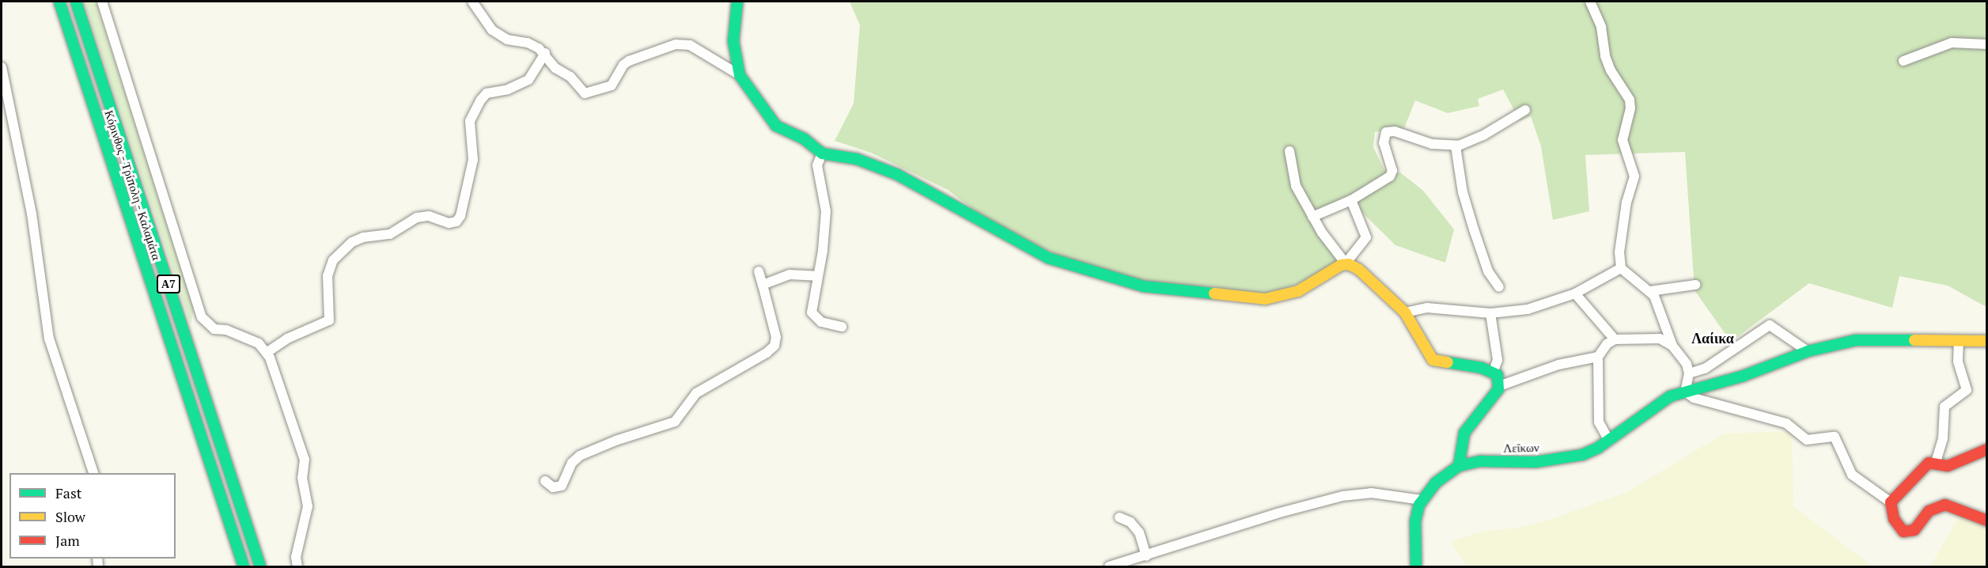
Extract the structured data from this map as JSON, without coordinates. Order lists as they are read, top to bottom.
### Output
{
  "streets": {
    "main road": ["Κόρινθος - Τρίπολη - Καλαμάτα", "Α7", "Λεΐκων"]
  },
  "districts": ["Λαίικα"],
  "legend": ["Fast", "Slow", "Jam"]
}
